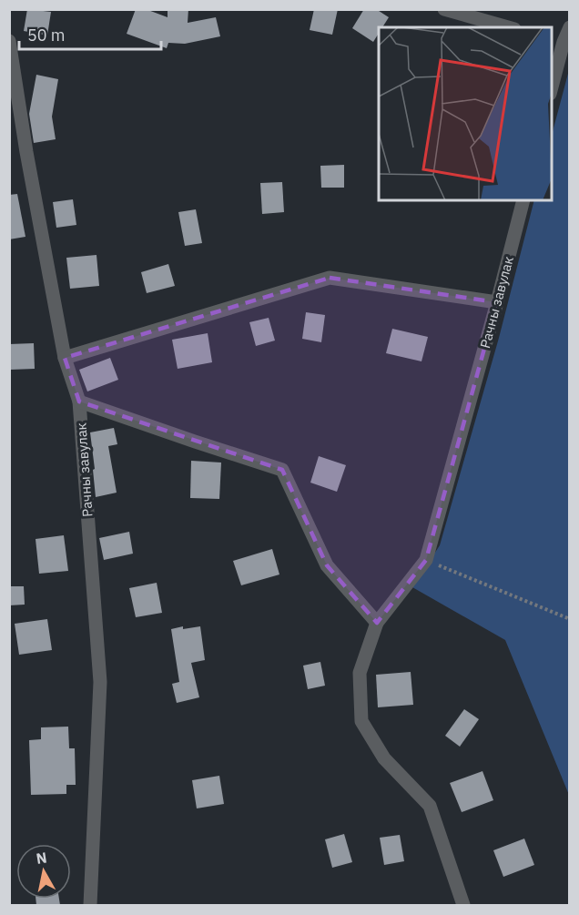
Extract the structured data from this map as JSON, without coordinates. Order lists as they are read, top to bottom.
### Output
{
  "streets": {
    "street": ["Рачны завулак"]
  },
  "scale_bar": "50 m",
  "north": "top"
}
